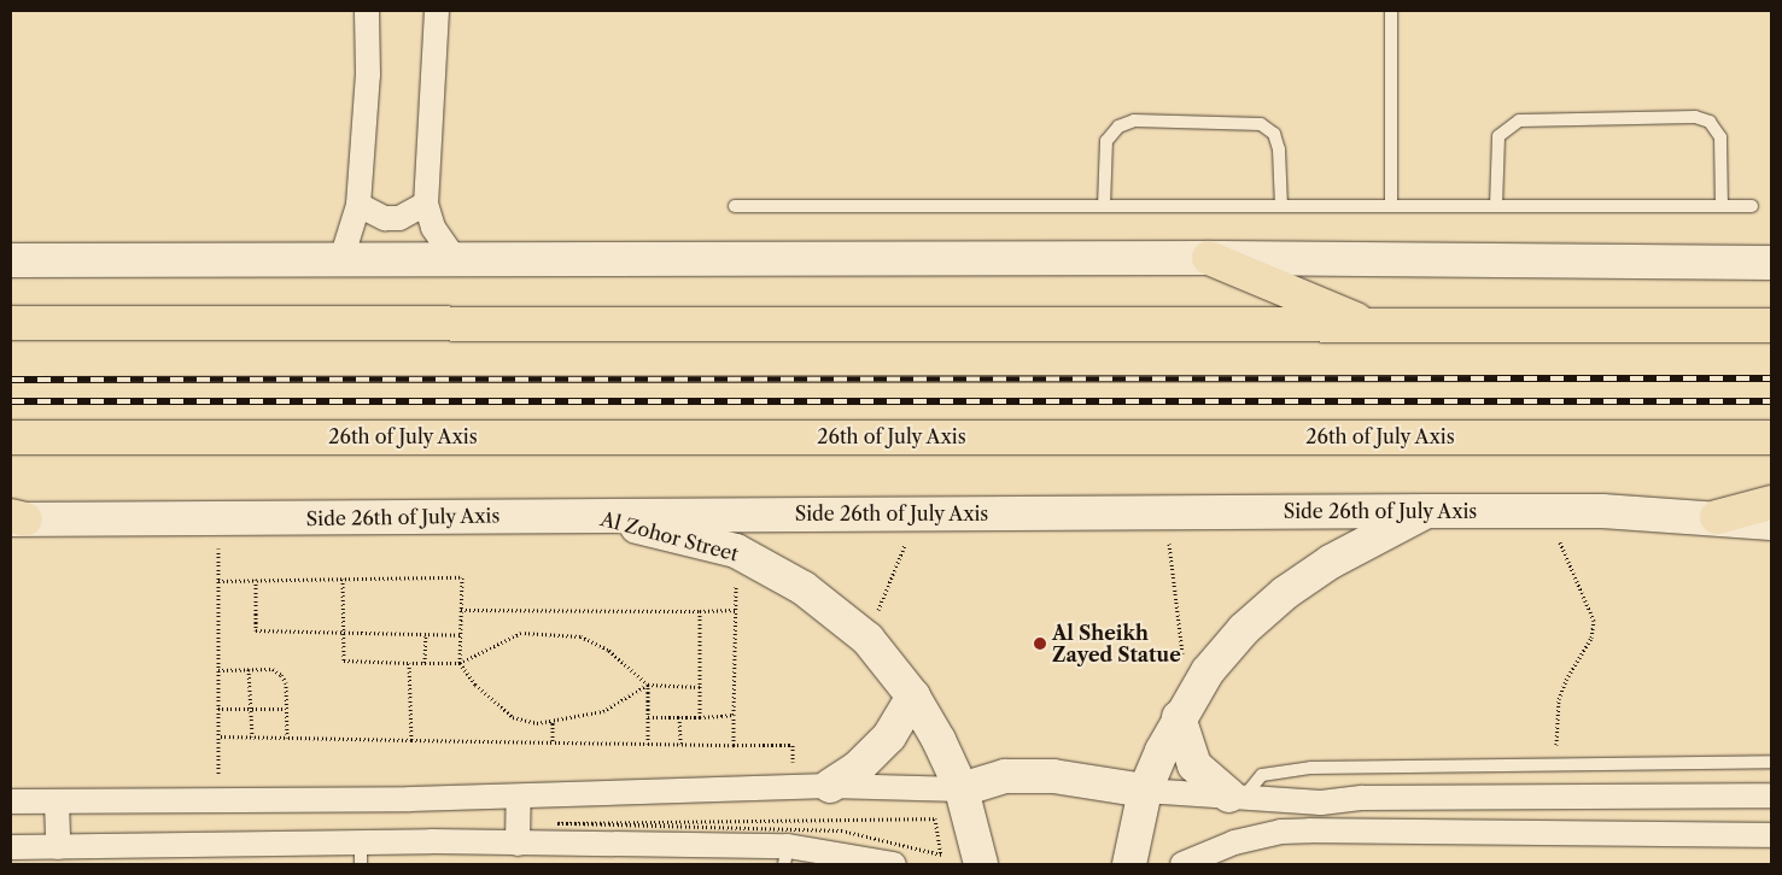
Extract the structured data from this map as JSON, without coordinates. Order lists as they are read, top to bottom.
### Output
{
  "streets": {
    "highway": ["26th of July Axis"],
    "main road": ["Side 26th of July Axis", "Al Zohor Street"]
  },
  "crossings": [
    ["Side 26th of July Axis", "Al Zohor Street"]
  ],
  "places": ["Al Sheikh Zayed Statue"]
}
